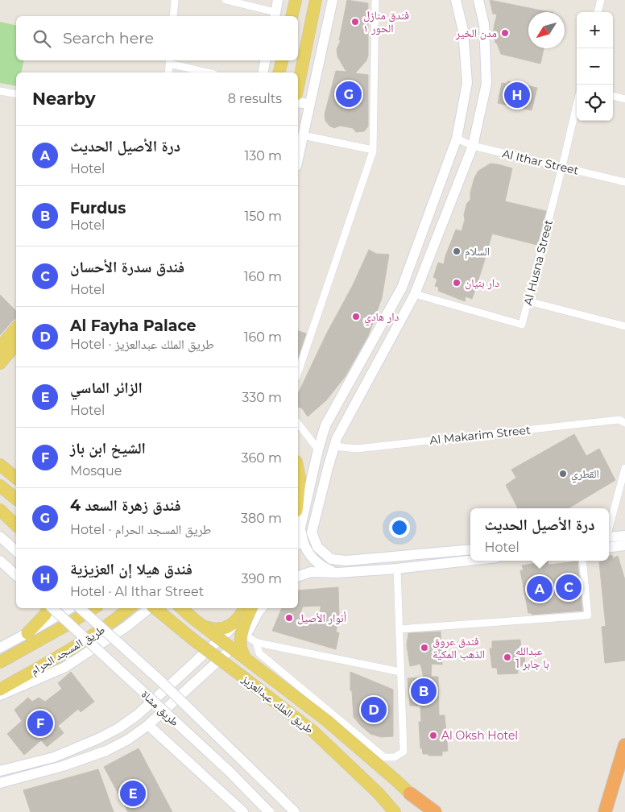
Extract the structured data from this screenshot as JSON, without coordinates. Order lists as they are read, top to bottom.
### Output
{
  "streets": {
    "main road": ["طريق المسجد الحرام", "طريق الملك عبدالعزيز"],
    "street": [
      "Al Ithar Street",
      "Al Husna Street",
      "Al Makarim Street",
      "طريق مشاة"
    ]
  },
  "crossings": [
    ["Al Ithar Street", "Al Husna Street"]
  ],
  "places": [
    "فندق منازل الحور ١",
    "مدن الخير",
    "السلام",
    "دار بنيان",
    "دار هادي",
    "القطري",
    "أنوار الأصيل",
    "فندق عروق الذهب المكية",
    "عبدالله با جابر 1",
    "Al Oksh Hotel"
  ],
  "north": "bottom left",
  "page": {
    "map_buttons": ["+", "−"],
    "search": "Search here",
    "heading": ["Nearby", "8 results"],
    "pins": [
      "G",
      "H",
      "C",
      "A",
      "B",
      "D",
      "F",
      "E"
    ],
    "list": [
      {
        "mark": "A",
        "name": "درة الأصيل الحديث",
        "note": "Hotel",
        "value": "130 m"
      },
      {
        "mark": "B",
        "name": "Furdus",
        "note": "Hotel",
        "value": "150 m"
      },
      {
        "mark": "C",
        "name": "فندق سدرة الأحسان",
        "note": "Hotel",
        "value": "160 m"
      },
      {
        "mark": "D",
        "name": "Al Fayha Palace",
        "note": "Hotel · طريق الملك عبدالعزيز",
        "value": "160 m"
      },
      {
        "mark": "E",
        "name": "الزائر الماسي",
        "note": "Hotel",
        "value": "330 m"
      },
      {
        "mark": "F",
        "name": "الشيخ ابن باز",
        "note": "Mosque",
        "value": "360 m"
      },
      {
        "mark": "G",
        "name": "فندق زهرة السعد 4",
        "note": "Hotel · طريق المسجد الحرام",
        "value": "380 m"
      },
      {
        "mark": "H",
        "name": "فندق هيلا إن العزيزية",
        "note": "Hotel · Al Ithar Street",
        "value": "390 m"
      }
    ],
    "popup": ["درة الأصيل الحديث", "Hotel"]
  }
}
